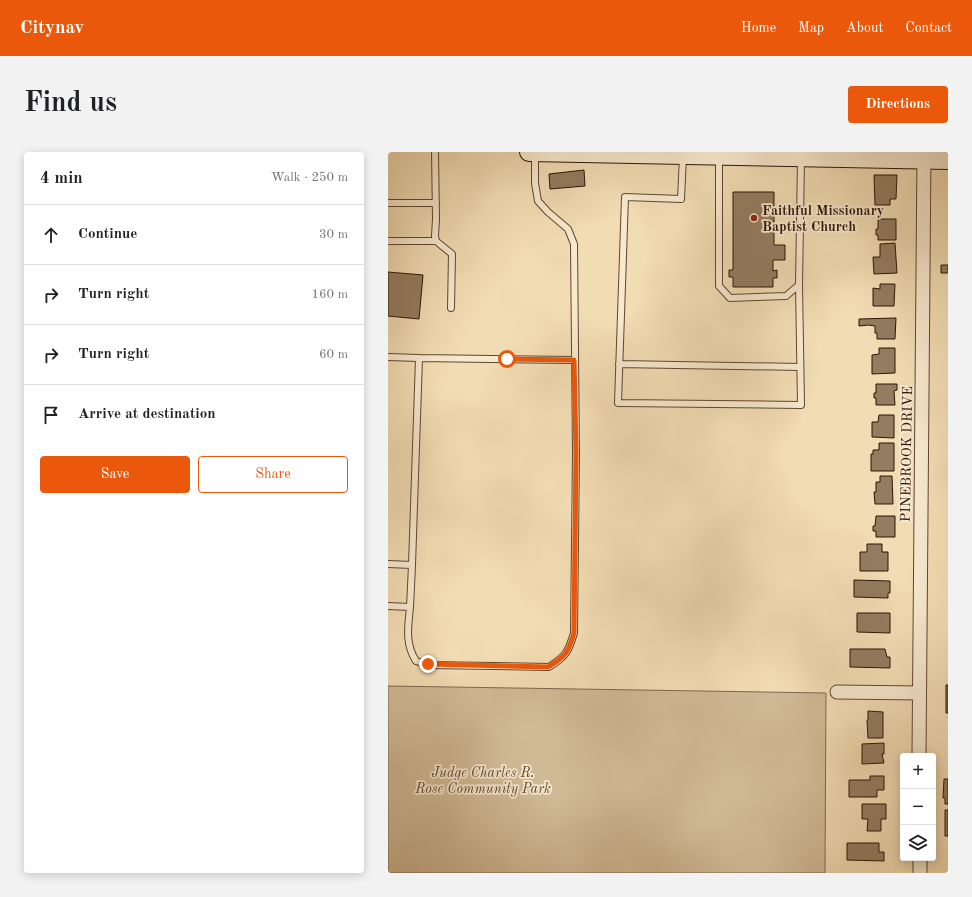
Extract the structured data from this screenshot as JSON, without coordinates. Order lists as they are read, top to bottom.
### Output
{
  "streets": {
    "street": ["PINEBROOK DRIVE"]
  },
  "parks": ["Judge Charles R. Rose Community Park"],
  "places": ["Faithful Missionary Baptist Church"],
  "page": {
    "header": "Citynav",
    "nav": [
      "Home",
      "Map",
      "About",
      "Contact"
    ],
    "buttons": [
      "Directions",
      ["Save", "Share"]
    ],
    "title": "Find us",
    "heading": ["4 min", "Walk · 250 m"],
    "list": [
      ["Continue", "30 m"],
      ["Turn right", "160 m"],
      ["Turn right", "60 m"],
      "Arrive at destination"
    ],
    "map_buttons": ["+", "−"]
  }
}
